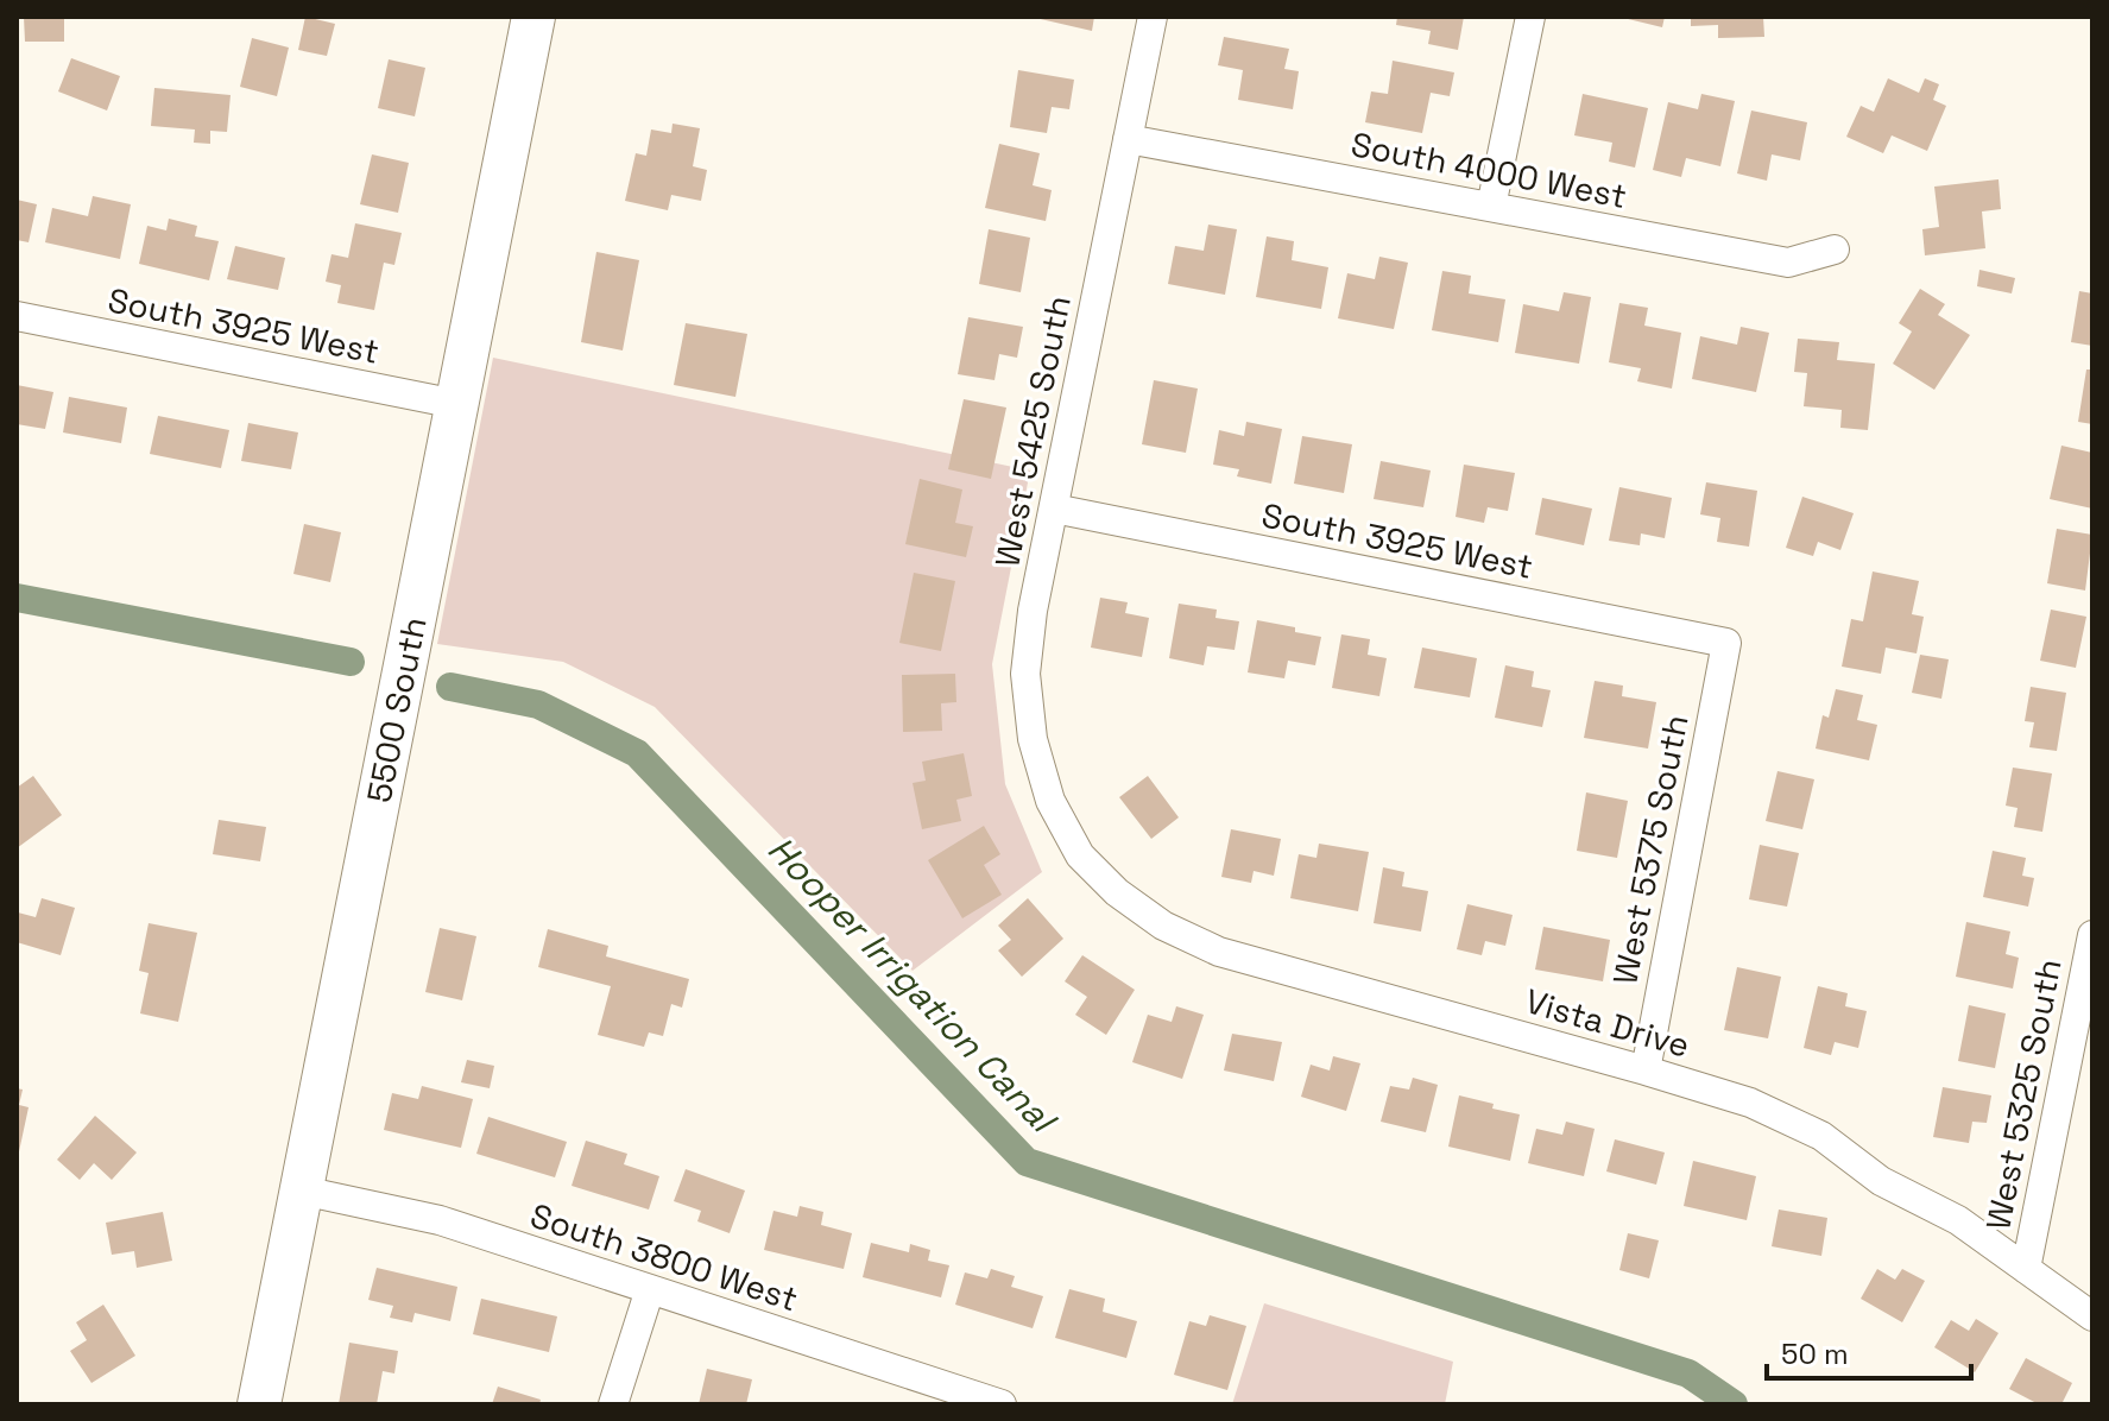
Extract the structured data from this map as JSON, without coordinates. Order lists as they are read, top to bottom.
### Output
{
  "streets": {
    "main road": ["5500 South"],
    "street": [
      "South 4000 West",
      "South 3925 West",
      "West 5425 South",
      "West 5375 South",
      "Vista Drive",
      "West 5325 South",
      "South 3800 West"
    ]
  },
  "crossings": [
    ["South 4000 West", "West 5425 South"],
    ["South 3925 West", "West 5425 South"],
    ["South 3925 West", "5500 South"],
    ["South 3925 West", "West 5375 South"],
    ["West 5425 South", "Vista Drive"],
    ["5500 South", "South 3800 West"],
    ["West 5375 South", "Vista Drive"],
    ["Vista Drive", "West 5325 South"]
  ],
  "water": ["Hooper Irrigation Canal"],
  "scale_bar": "50 m"
}
